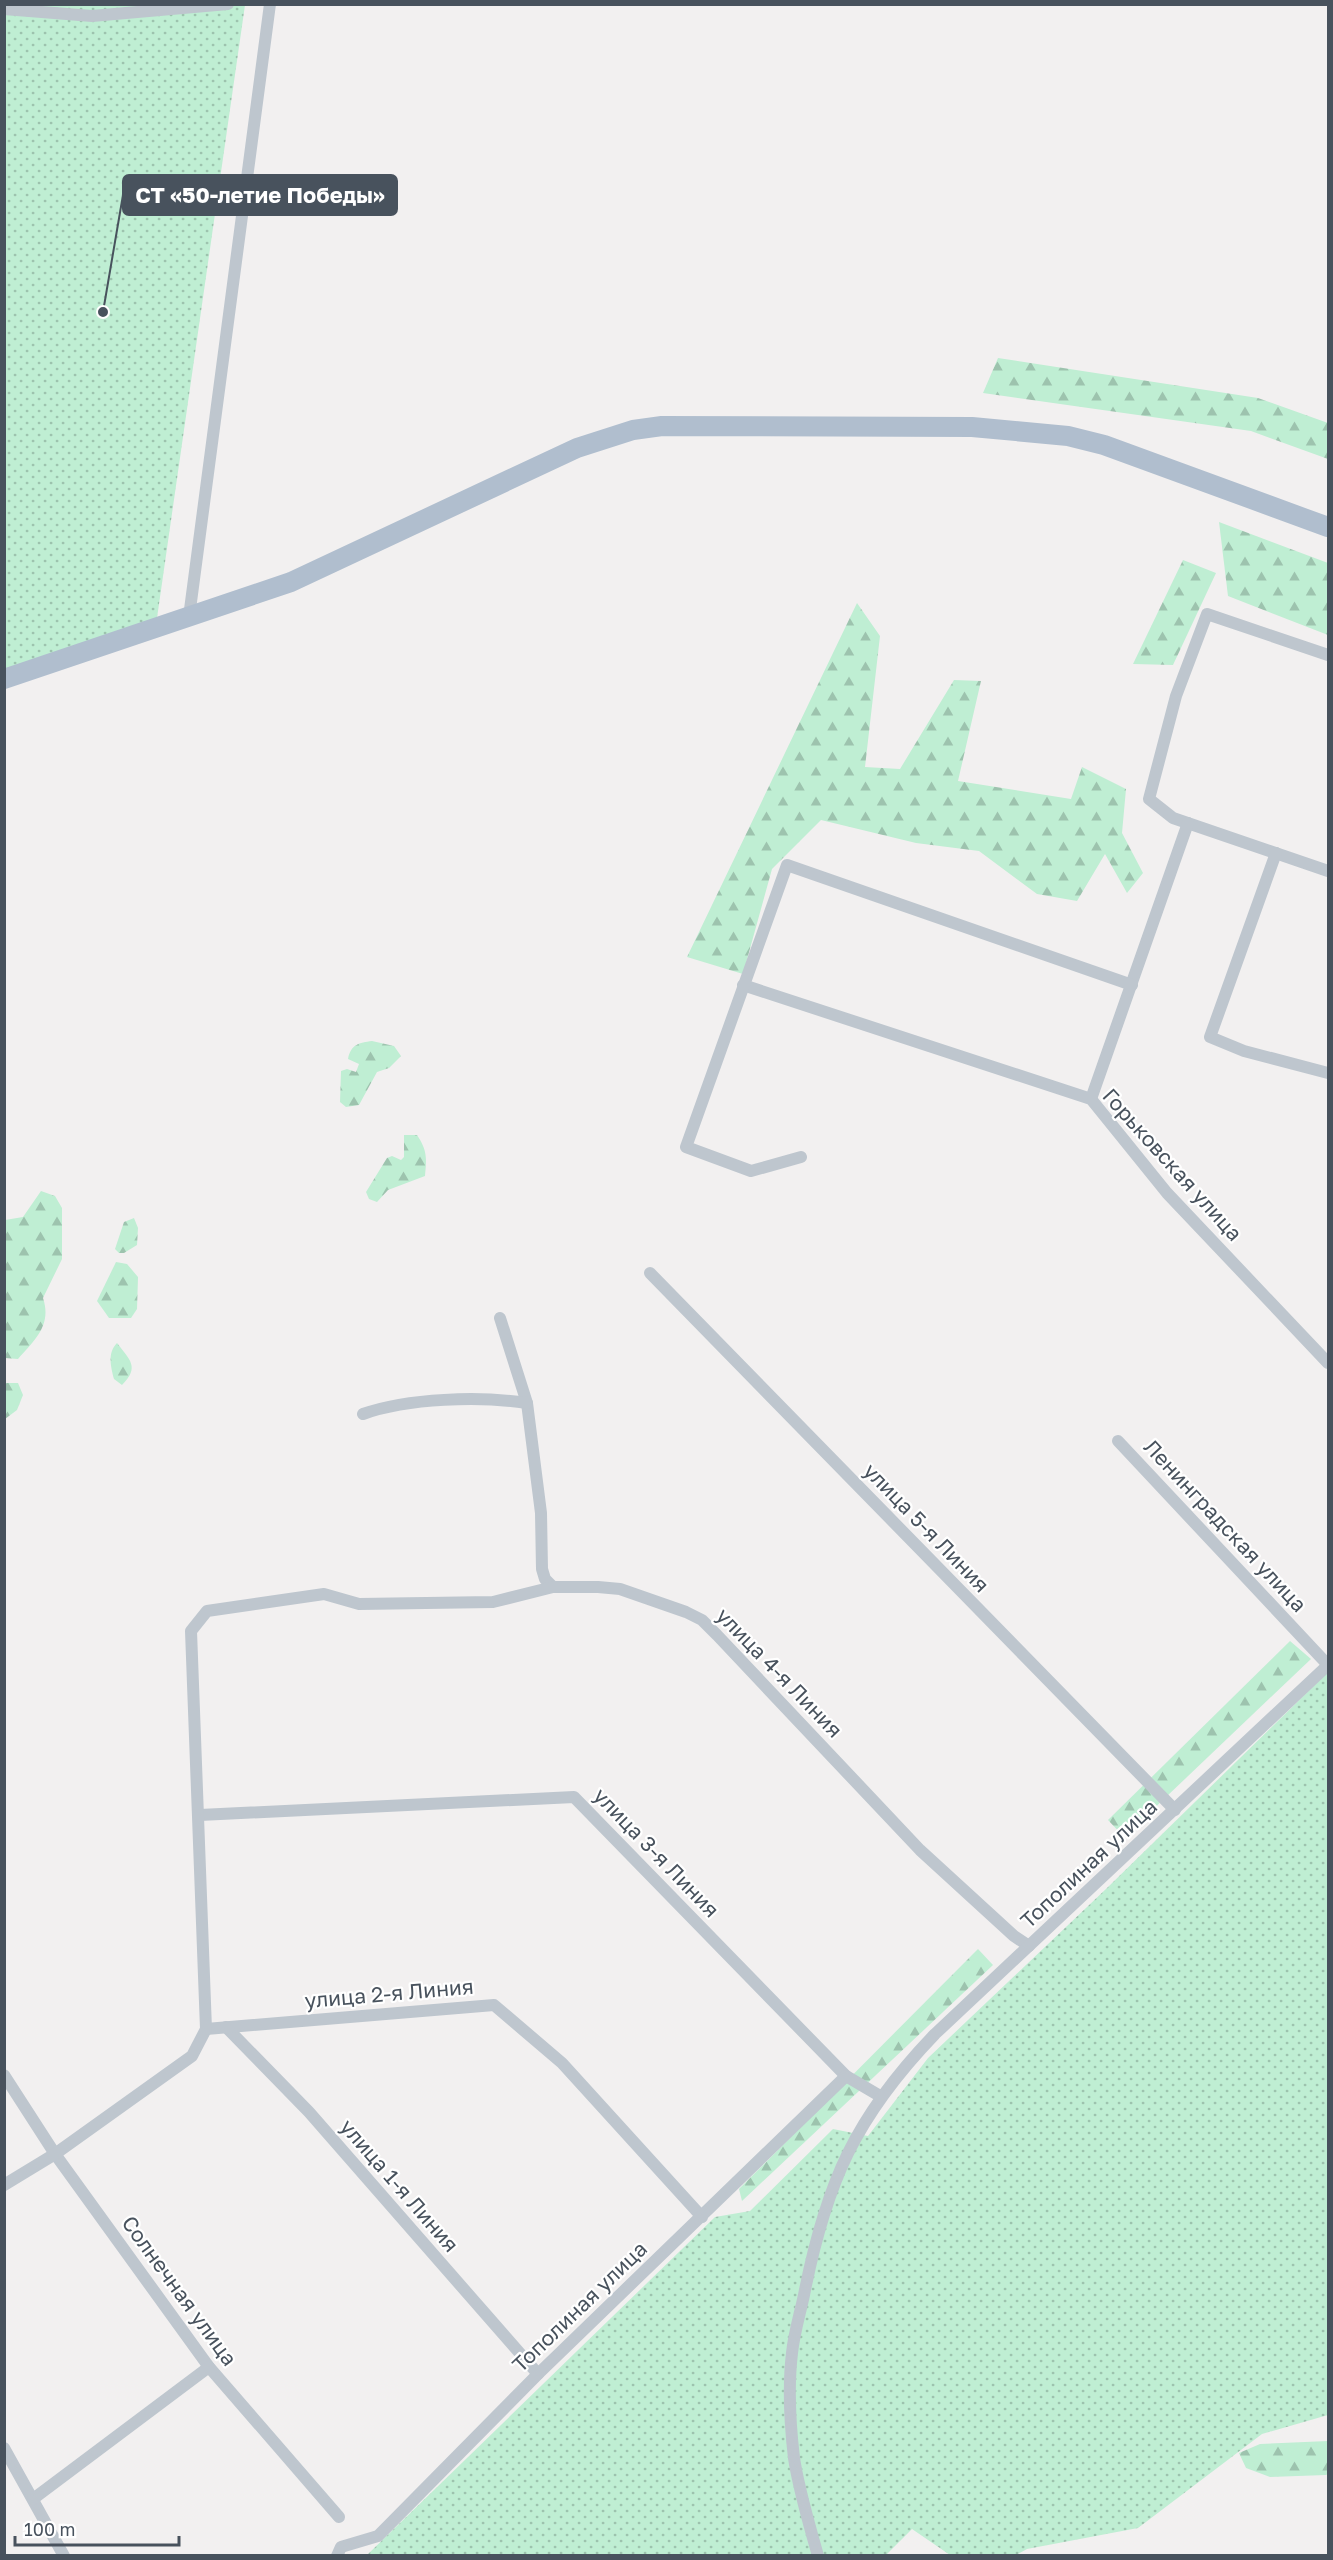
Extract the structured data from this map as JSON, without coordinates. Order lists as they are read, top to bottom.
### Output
{
  "streets": {
    "street": [
      "Горьковская улица",
      "Ленинградская улица",
      "улица 5-я Линия",
      "улица 4-я Линия",
      "улица 3-я Линия",
      "Тополиная улица",
      "улица 2-я Линия",
      "улица 1-я Линия",
      "Солнечная улица"
    ]
  },
  "crossings": [
    ["Ленинградская улица", "Тополиная улица"],
    ["улица 5-я Линия", "Тополиная улица"],
    ["улица 4-я Линия", "улица 3-я Линия"],
    ["улица 4-я Линия", "Тополиная улица"],
    ["улица 3-я Линия", "Тополиная улица"],
    ["Тополиная улица", "улица 2-я Линия"],
    ["Тополиная улица", "улица 1-я Линия"],
    ["улица 2-я Линия", "улица 1-я Линия"]
  ],
  "places": ["СТ «50-летие Победы»"],
  "scale_bar": "100 m"
}
